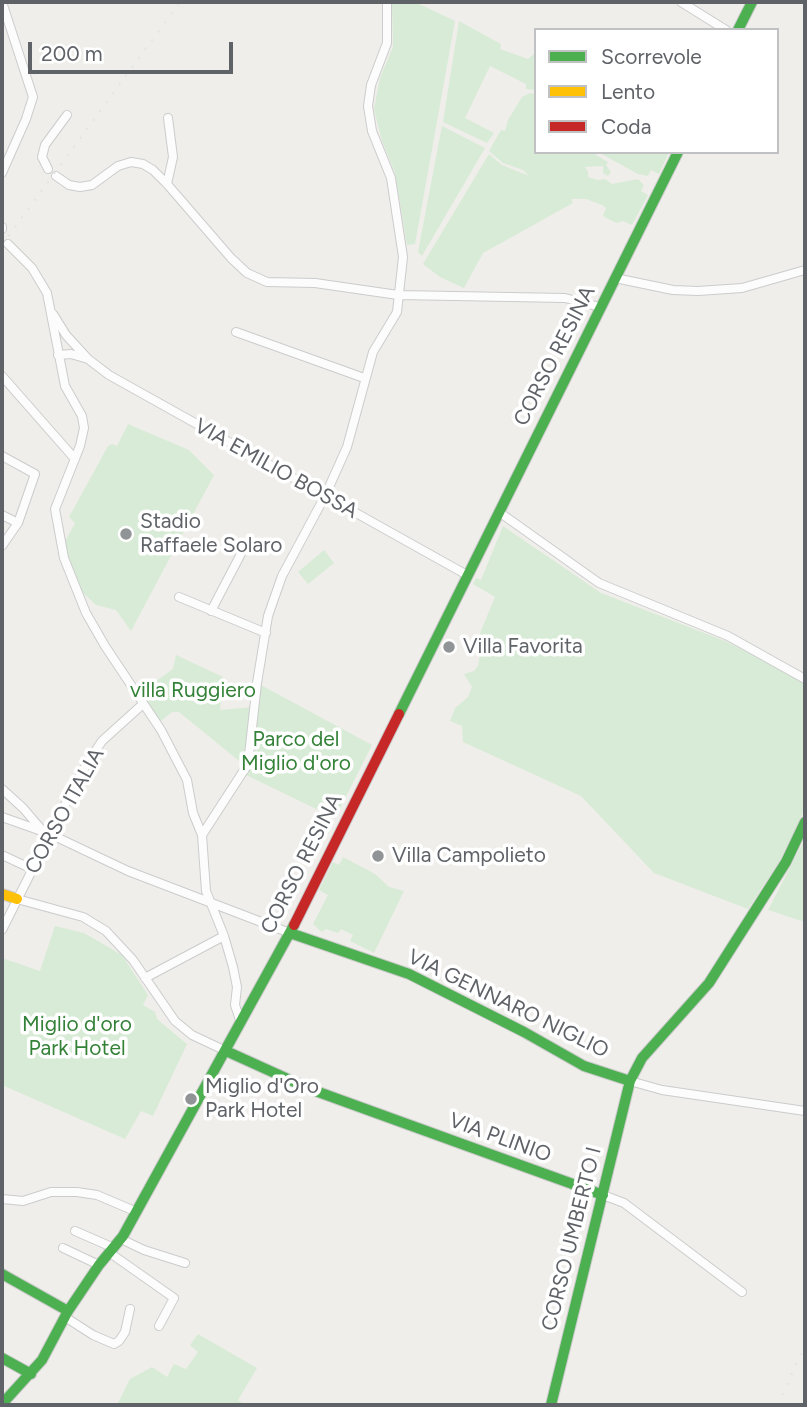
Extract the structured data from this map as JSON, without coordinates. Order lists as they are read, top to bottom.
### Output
{
  "streets": {
    "main road": [
      "CORSO RESINA",
      "VIA GENNARO NIGLIO",
      "VIA PLINIO",
      "CORSO UMBERTO I"
    ],
    "street": ["VIA EMILIO BOSSA", "CORSO ITALIA"]
  },
  "crossings": [
    ["CORSO RESINA", "VIA EMILIO BOSSA"],
    ["CORSO RESINA", "VIA GENNARO NIGLIO"],
    ["CORSO RESINA", "VIA PLINIO"],
    ["VIA GENNARO NIGLIO", "CORSO UMBERTO I"],
    ["VIA PLINIO", "CORSO UMBERTO I"]
  ],
  "parks": ["villa Ruggiero", "Parco del Miglio d'oro", "Miglio d'oro Park Hotel"],
  "places": [
    "Stadio Raffaele Solaro",
    "Villa Favorita",
    "Villa Campolieto",
    "Miglio d'Oro Park Hotel"
  ],
  "legend": ["Scorrevole", "Lento", "Coda"],
  "scale_bar": "200 m"
}
